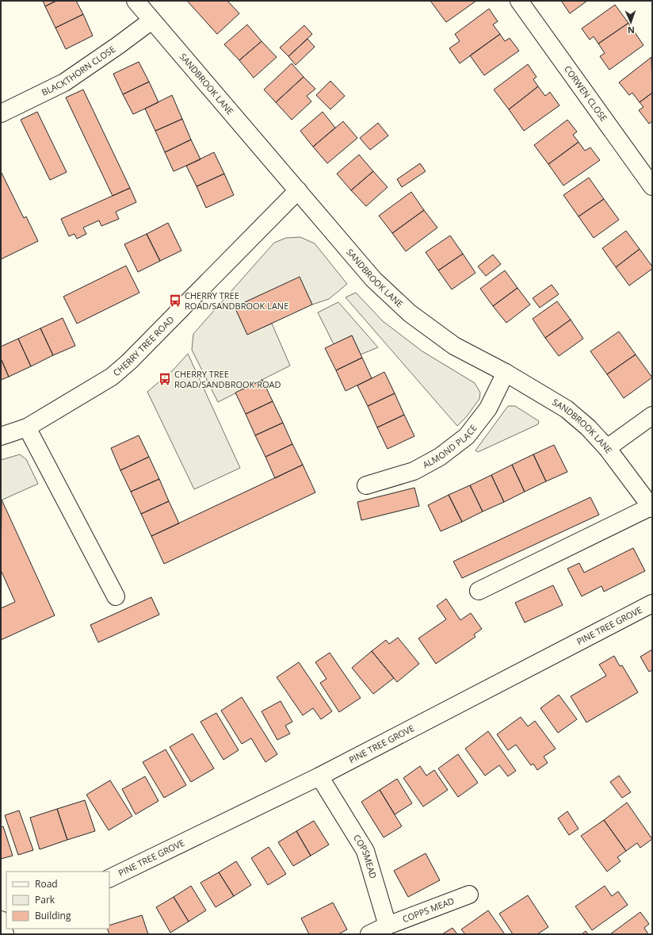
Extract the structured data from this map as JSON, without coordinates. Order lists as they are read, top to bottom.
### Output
{
  "streets": {
    "street": [
      "BLACKTHORN CLOSE",
      "SANDBROOK LANE",
      "CORWEN CLOSE",
      "CHERRY TREE ROAD",
      "ALMOND PLACE",
      "PINE TREE GROVE",
      "COPSMEAD",
      "COPPS MEAD"
    ]
  },
  "crossings": [
    ["BLACKTHORN CLOSE", "SANDBROOK LANE"],
    ["SANDBROOK LANE", "CHERRY TREE ROAD"],
    ["SANDBROOK LANE", "ALMOND PLACE"],
    ["PINE TREE GROVE", "COPSMEAD"],
    ["COPSMEAD", "COPPS MEAD"]
  ],
  "places": {
    "bus stop": ["CHERRY TREE ROAD/SANDBROOK LANE", "CHERRY TREE ROAD/SANDBROOK ROAD"]
  },
  "legend": ["Road", "Park", "Building"],
  "north": "bottom"
}
